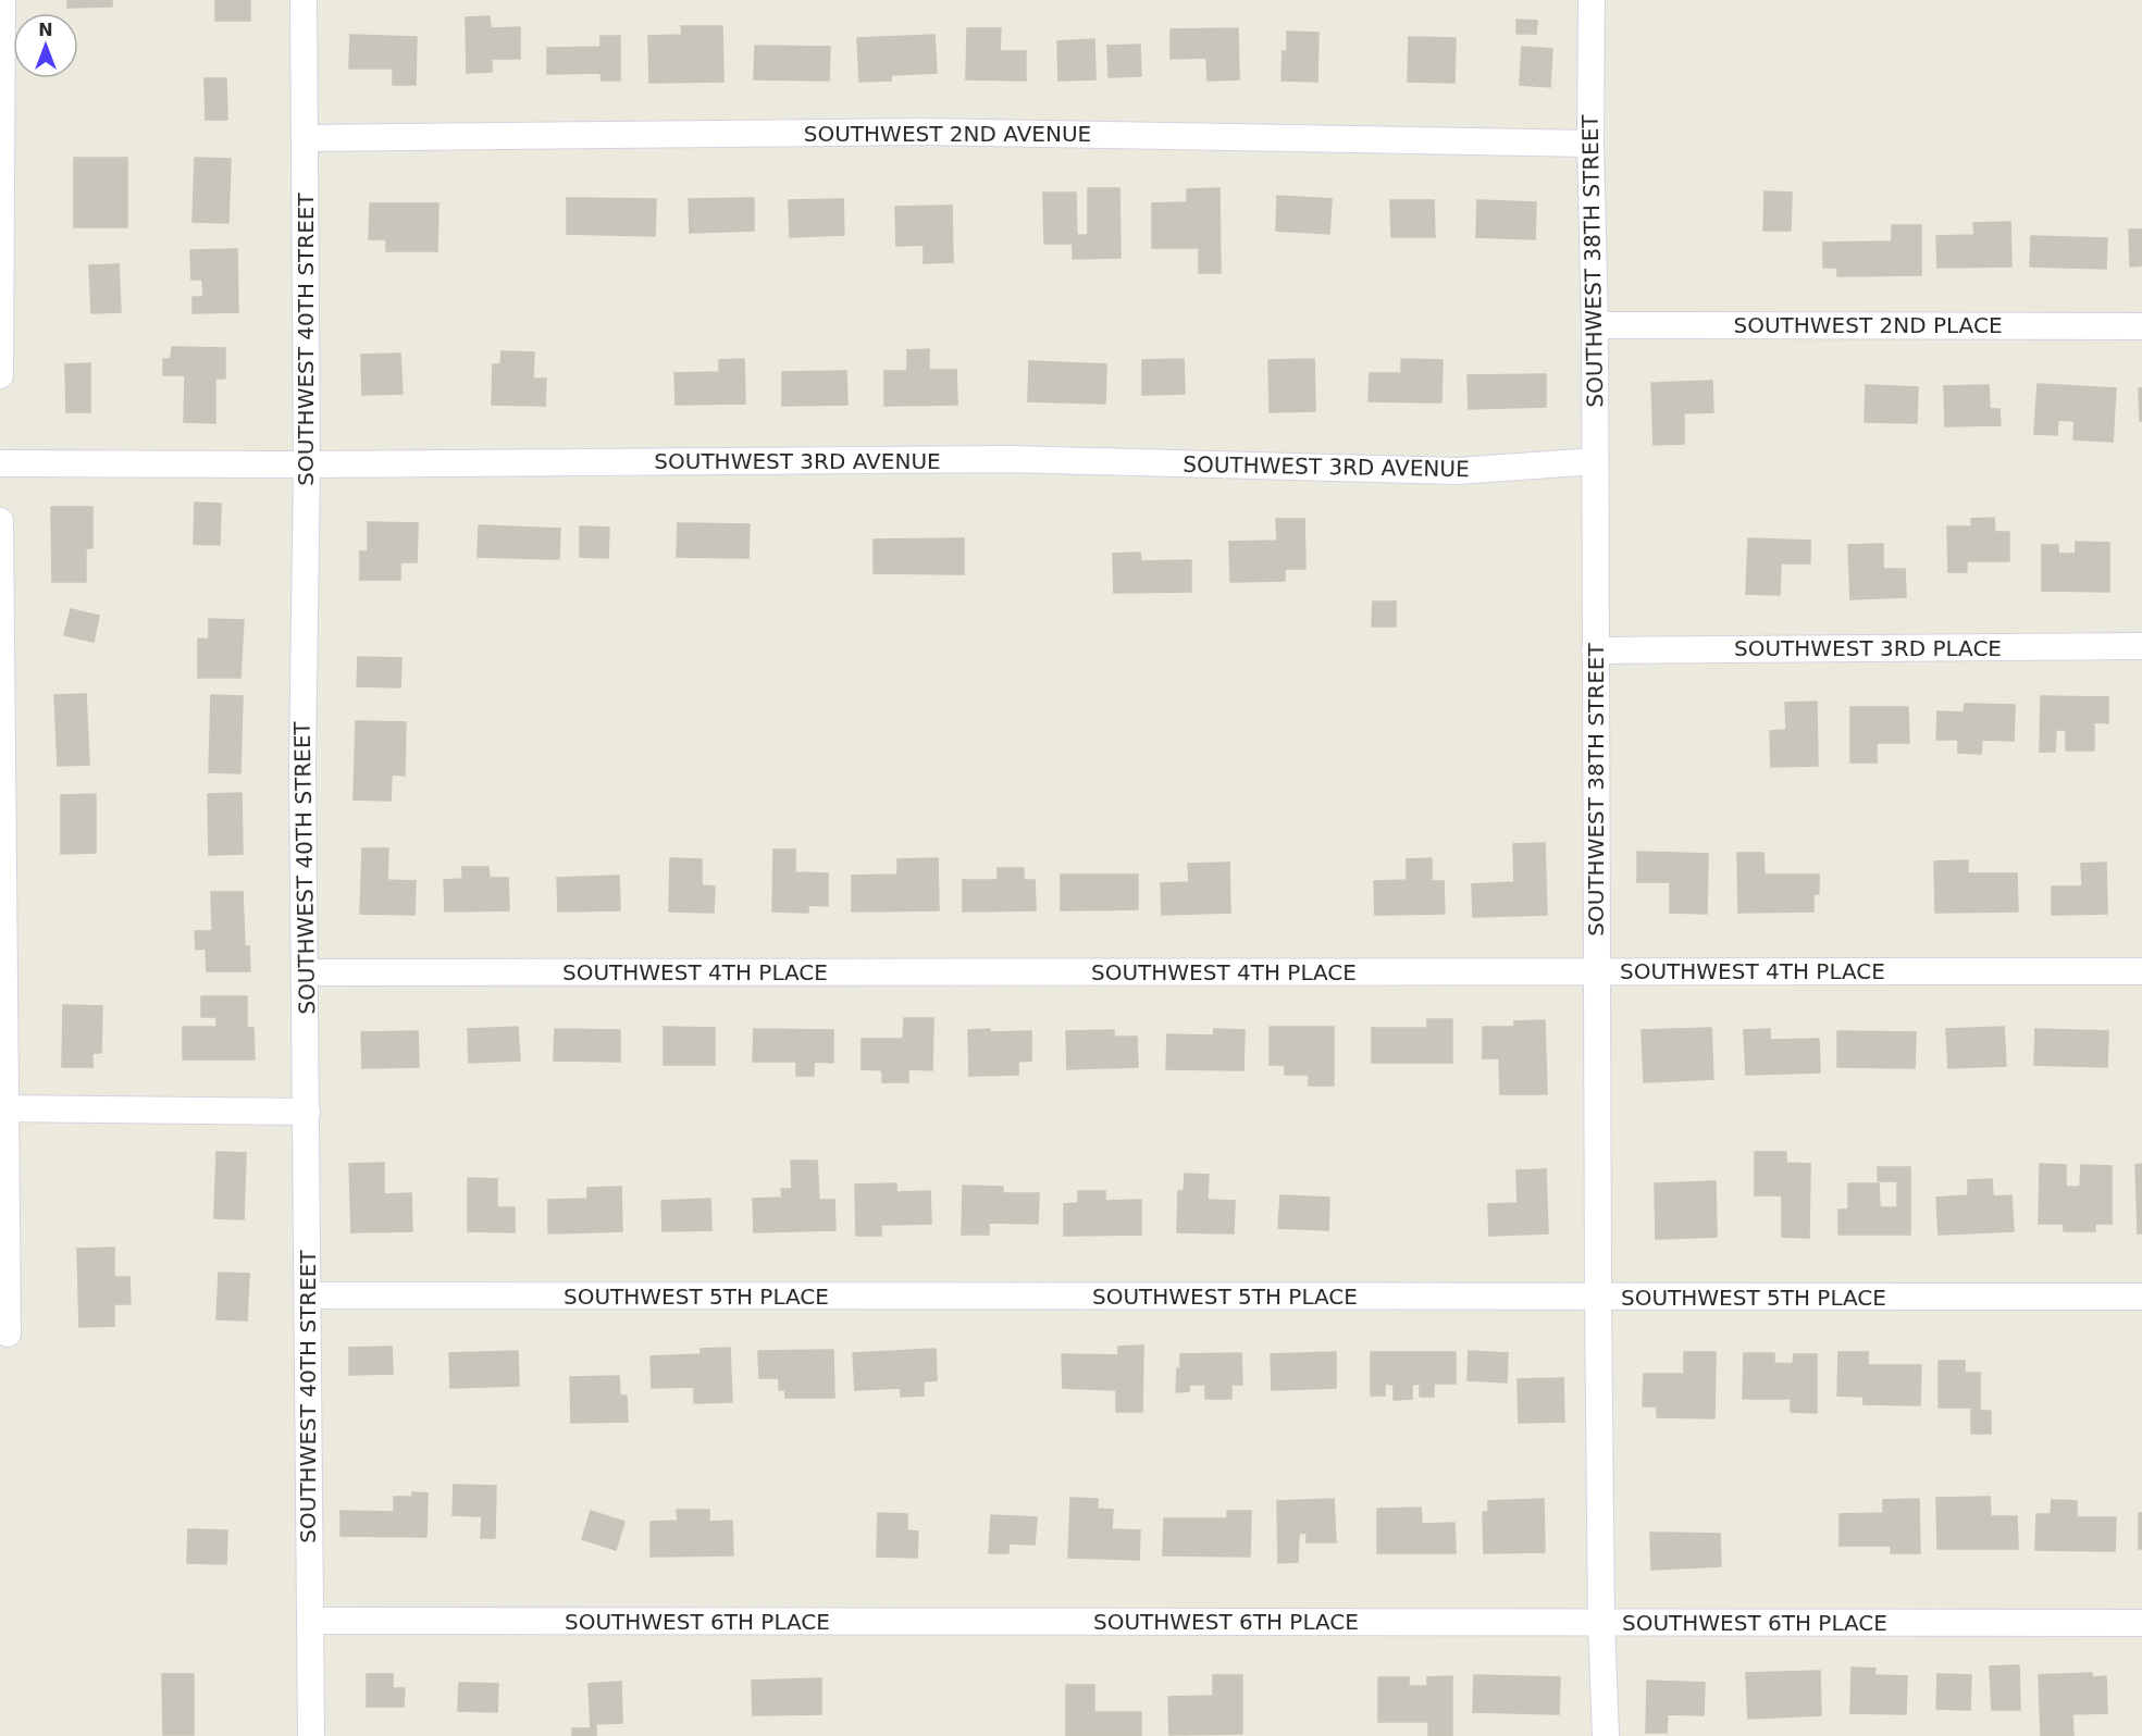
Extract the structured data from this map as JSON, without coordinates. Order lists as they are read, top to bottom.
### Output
{
  "streets": {
    "street": [
      "SOUTHWEST 2ND AVENUE",
      "SOUTHWEST 38TH STREET",
      "SOUTHWEST 2ND PLACE",
      "SOUTHWEST 40TH STREET",
      "SOUTHWEST 3RD AVENUE",
      "SOUTHWEST 3RD PLACE",
      "SOUTHWEST 4TH PLACE",
      "SOUTHWEST 5TH PLACE",
      "SOUTHWEST 6TH PLACE"
    ]
  },
  "crossings": [
    ["SOUTHWEST 2ND AVENUE", "SOUTHWEST 38TH STREET"],
    ["SOUTHWEST 2ND AVENUE", "SOUTHWEST 40TH STREET"],
    ["SOUTHWEST 38TH STREET", "SOUTHWEST 2ND PLACE"],
    ["SOUTHWEST 38TH STREET", "SOUTHWEST 3RD AVENUE"],
    ["SOUTHWEST 38TH STREET", "SOUTHWEST 3RD PLACE"],
    ["SOUTHWEST 38TH STREET", "SOUTHWEST 4TH PLACE"],
    ["SOUTHWEST 38TH STREET", "SOUTHWEST 5TH PLACE"],
    ["SOUTHWEST 38TH STREET", "SOUTHWEST 6TH PLACE"],
    ["SOUTHWEST 40TH STREET", "SOUTHWEST 3RD AVENUE"],
    ["SOUTHWEST 40TH STREET", "SOUTHWEST 4TH PLACE"],
    ["SOUTHWEST 40TH STREET", "SOUTHWEST 5TH PLACE"],
    ["SOUTHWEST 40TH STREET", "SOUTHWEST 6TH PLACE"]
  ],
  "north": "top"
}
